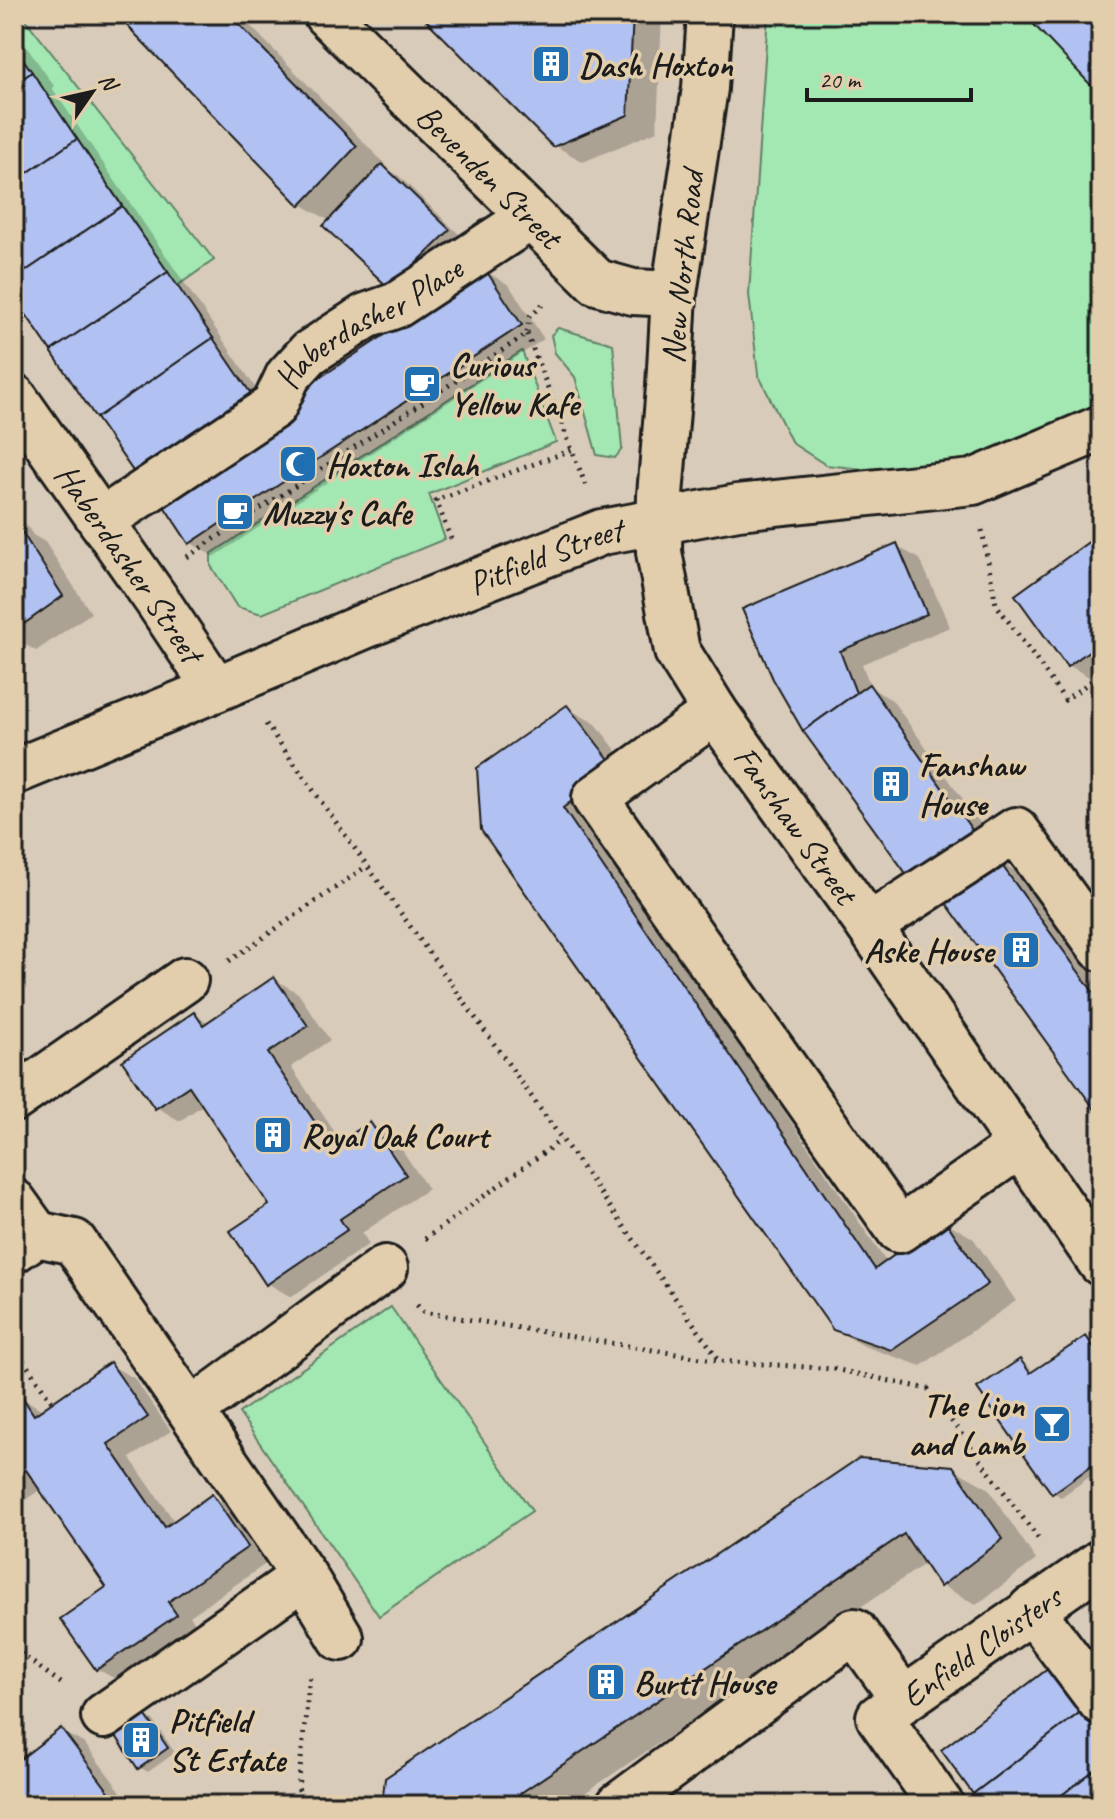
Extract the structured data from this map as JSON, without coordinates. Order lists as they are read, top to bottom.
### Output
{
  "streets": {
    "street": [
      "Bevenden Street",
      "New North Road",
      "Haberdasher Place",
      "Pitfield Street",
      "Haberdasher Street",
      "Fanshaw Street",
      "Enfield Cloisters"
    ]
  },
  "crossings": [
    ["Bevenden Street", "New North Road"],
    ["Bevenden Street", "Haberdasher Place"],
    ["New North Road", "Pitfield Street"],
    ["New North Road", "Fanshaw Street"],
    ["Haberdasher Place", "Haberdasher Street"],
    ["Pitfield Street", "Haberdasher Street"],
    ["Pitfield Street", "Fanshaw Street"]
  ],
  "places": {
    "building": [
      "Dash Hoxton",
      "Fanshaw House",
      "Aske House",
      "Royal Oak Court",
      "Burtt House",
      "Pitfield St Estate"
    ],
    "cafe": ["Curious Yellow Kafe", "Muzzy's Cafe"],
    "mosque": ["Hoxton Islah"],
    "bar": ["The Lion and Lamb"]
  },
  "scale_bar": "20 m",
  "north": "top right"
}
